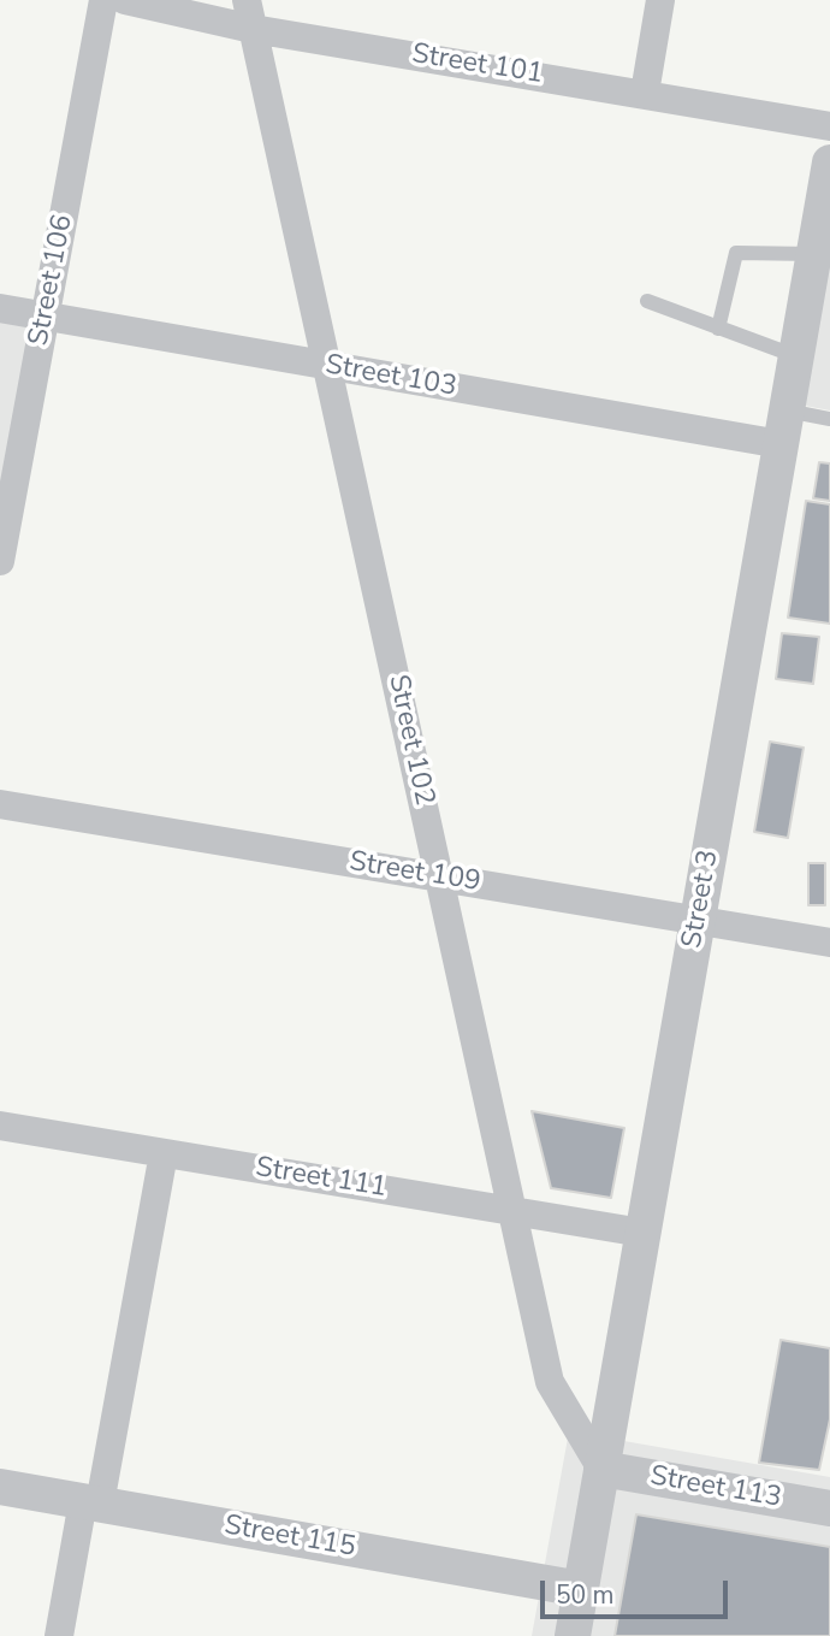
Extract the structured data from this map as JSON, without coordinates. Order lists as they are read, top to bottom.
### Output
{
  "streets": {
    "street": [
      "Street 101",
      "Street 106",
      "Street 103",
      "Street 102",
      "Street 109",
      "Street 3",
      "Street 111",
      "Street 113",
      "Street 115"
    ]
  },
  "crossings": [
    ["Street 101", "Street 102"],
    ["Street 106", "Street 103"],
    ["Street 103", "Street 102"],
    ["Street 103", "Street 3"],
    ["Street 102", "Street 109"],
    ["Street 102", "Street 3"],
    ["Street 102", "Street 111"],
    ["Street 102", "Street 113"],
    ["Street 109", "Street 3"],
    ["Street 3", "Street 111"],
    ["Street 3", "Street 113"],
    ["Street 3", "Street 115"]
  ],
  "scale_bar": "50 m"
}
